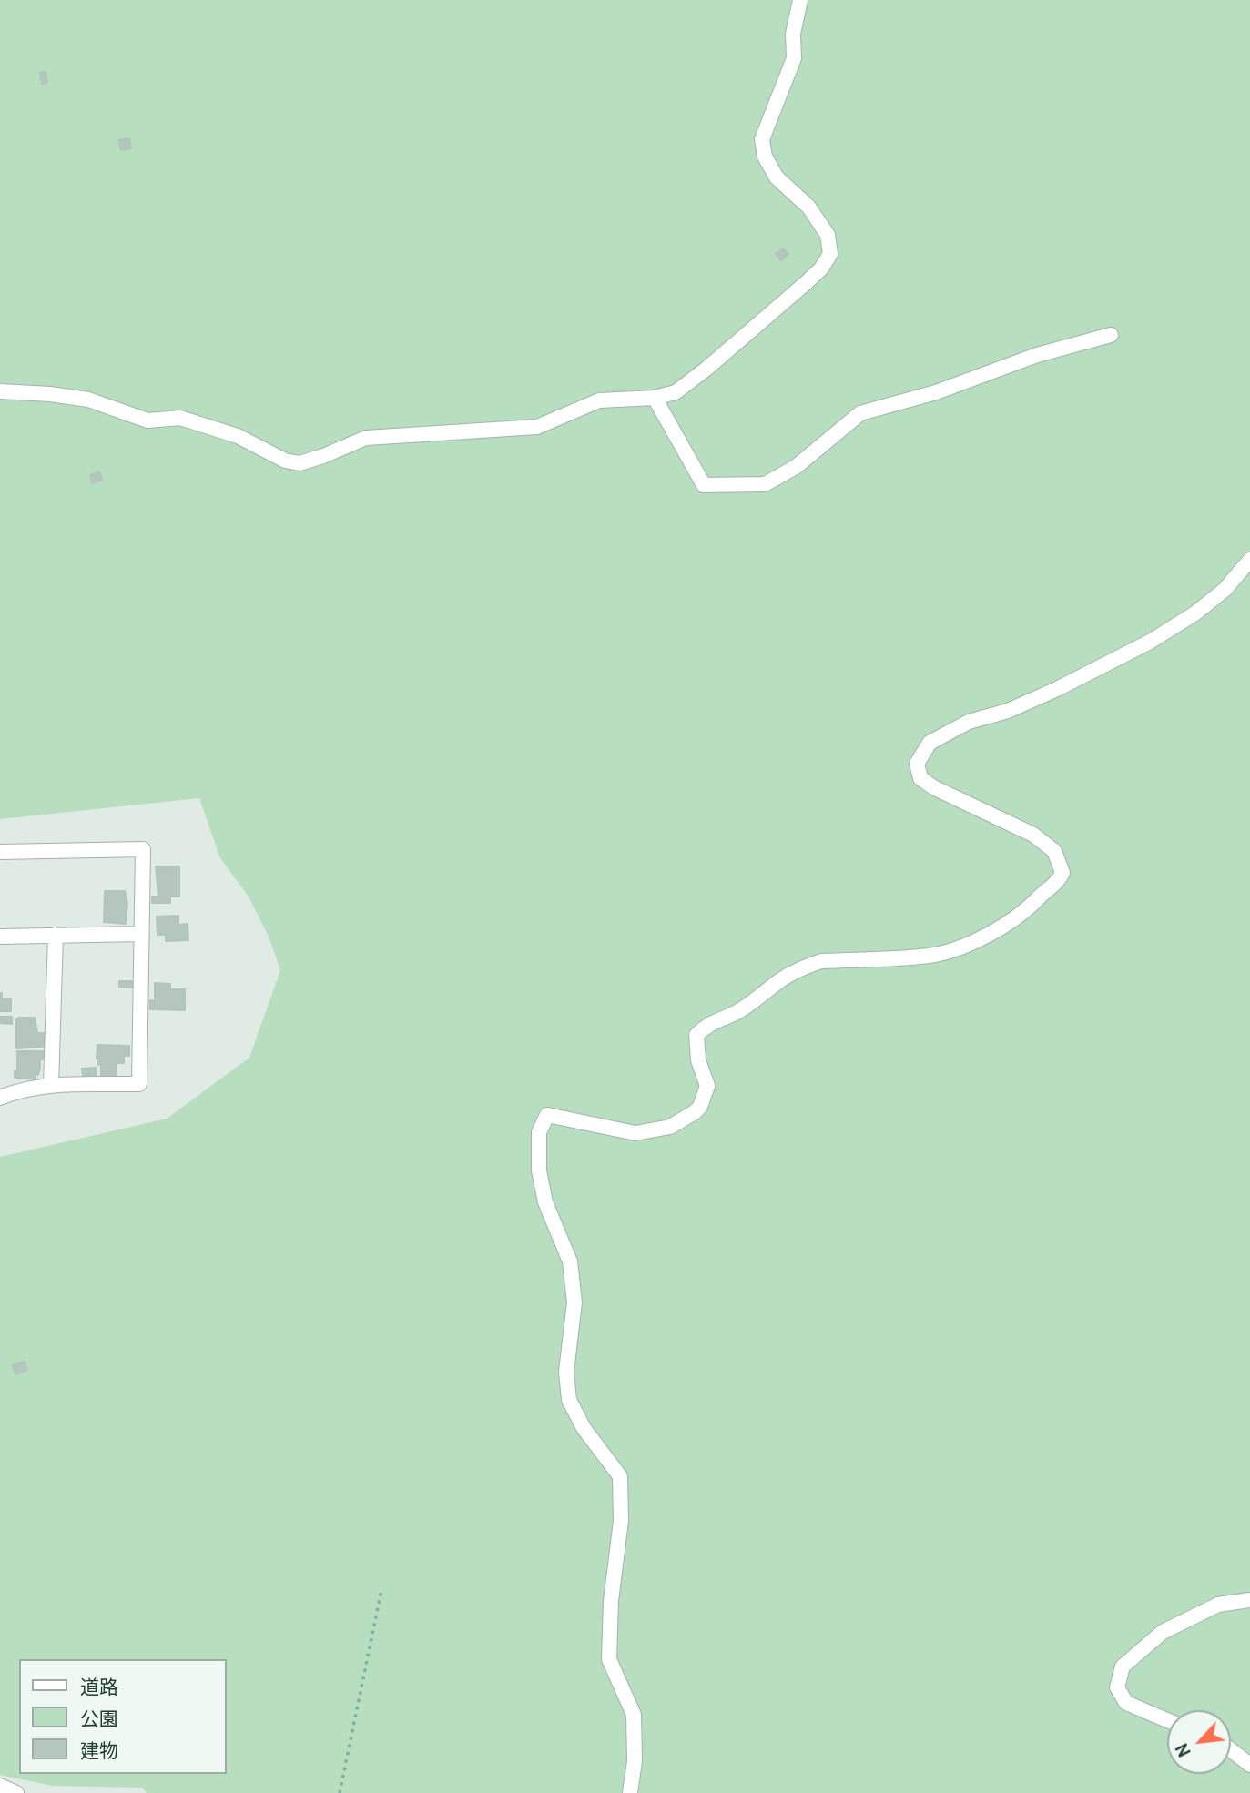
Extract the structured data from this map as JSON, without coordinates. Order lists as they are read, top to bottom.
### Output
{
  "legend": ["道路", "公園", "建物"],
  "north": "bottom left"
}
